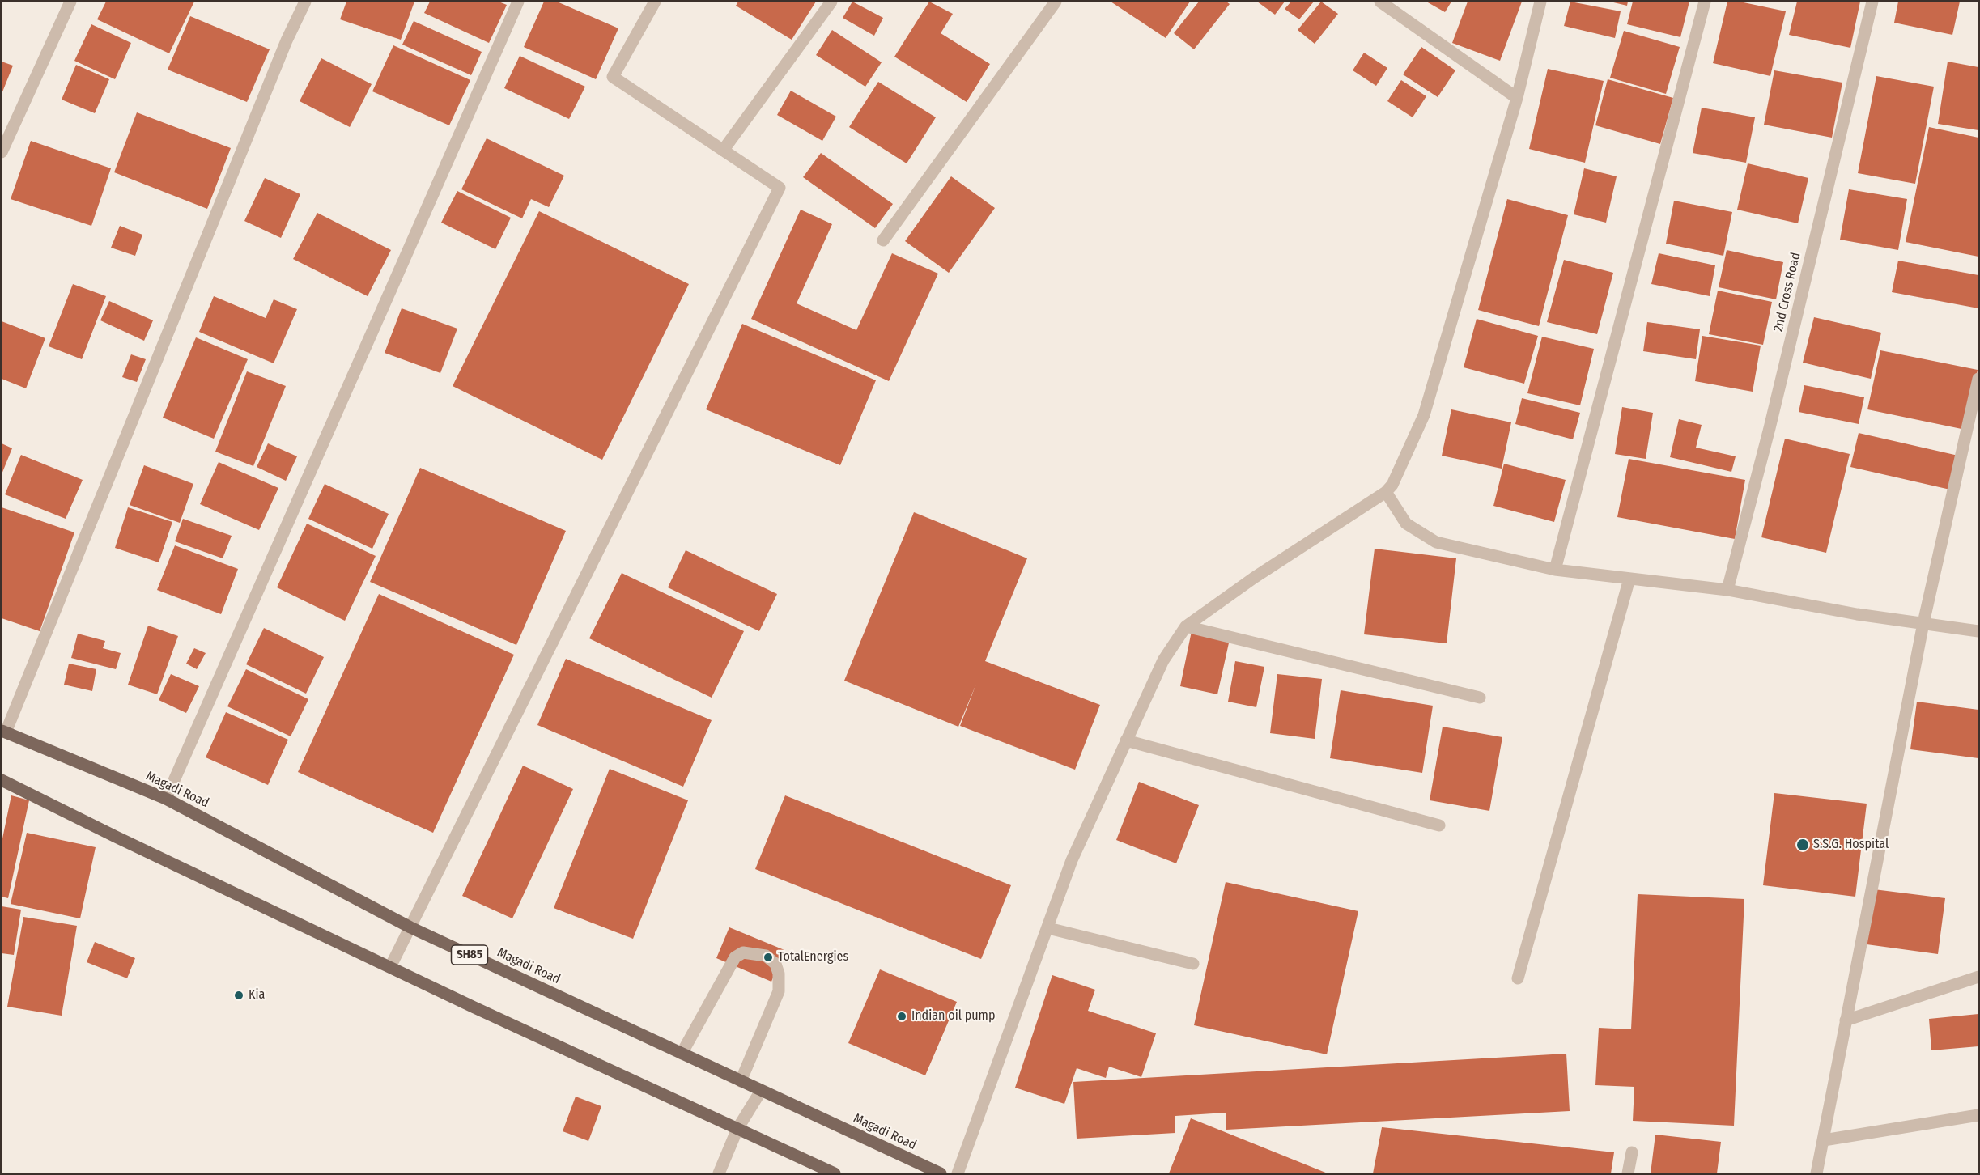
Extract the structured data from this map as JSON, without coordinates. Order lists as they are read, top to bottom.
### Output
{
  "streets": {
    "main road": ["Magadi Road", "SH85"],
    "street": ["2nd Cross Road"]
  },
  "places": [
    "S.S.G. Hospital",
    "TotalEnergies",
    "Kia",
    "Indian oil pump"
  ]
}
